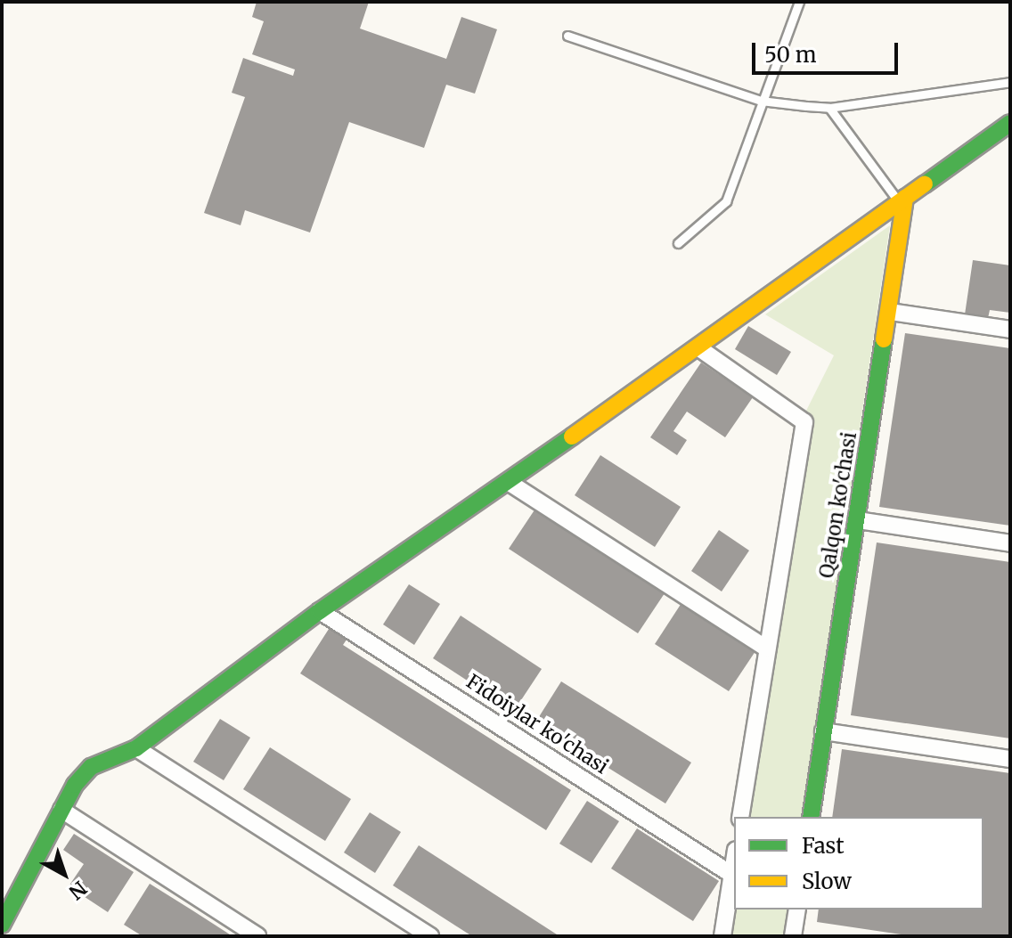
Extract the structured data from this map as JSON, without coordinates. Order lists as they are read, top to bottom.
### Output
{
  "streets": {
    "street": ["Qalqon ko'chasi", "Fidoiylar ko'chasi"]
  },
  "legend": ["Fast", "Slow"],
  "scale_bar": "50 m",
  "north": "bottom right"
}
